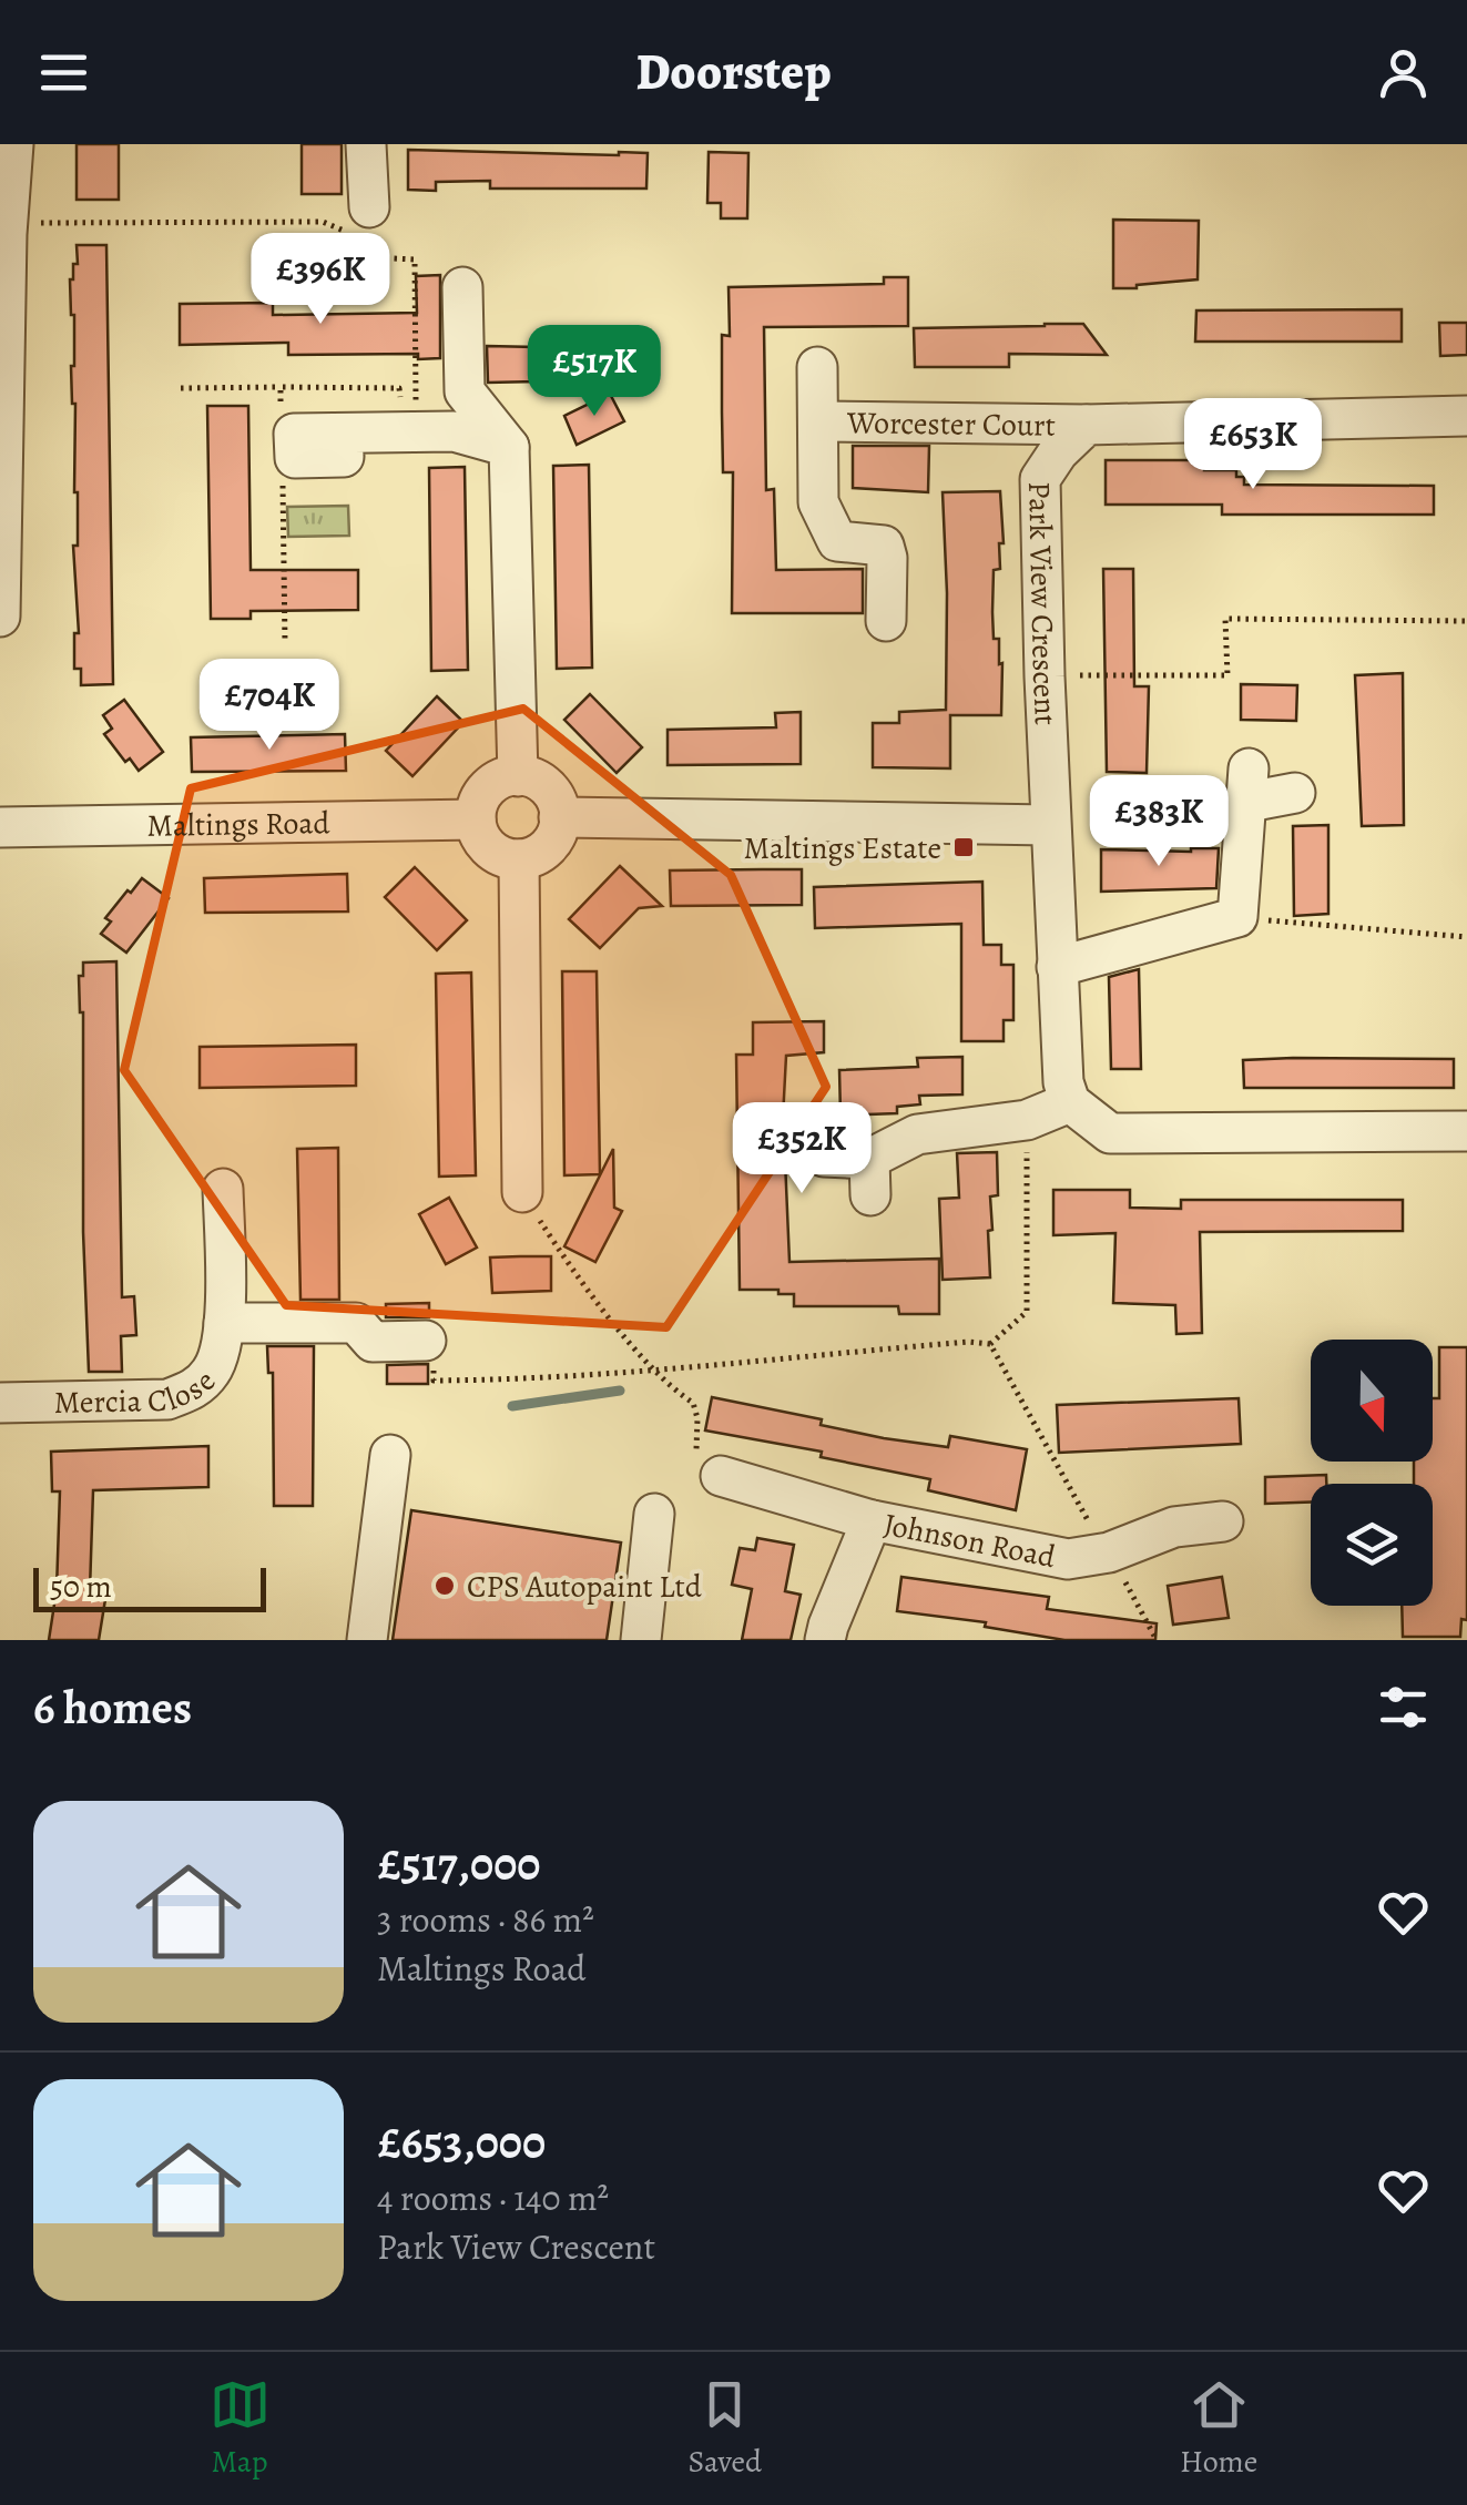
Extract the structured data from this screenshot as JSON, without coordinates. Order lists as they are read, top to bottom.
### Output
{
  "streets": {
    "street": [
      "Worcester Court",
      "Park View Crescent",
      "Maltings Road",
      "Mercia Close",
      "Johnson Road"
    ]
  },
  "crossings": [
    ["Worcester Court", "Park View Crescent"]
  ],
  "places": {
    "transit": ["Maltings Estate"],
    "other": ["CPS Autopaint Ltd"]
  },
  "scale_bar": "50 m",
  "north": "bottom",
  "page": {
    "header": "Doorstep",
    "price": [
      "£396K",
      "£517K",
      "£653K",
      "£704K",
      "£383K",
      "£352K"
    ],
    "scale": "50 m",
    "heading": "6 homes",
    "list": [
      {
        "name": "£517,000",
        "note": "3 rooms · 86 m² · Maltings Road"
      },
      {
        "name": "£653,000",
        "note": "4 rooms · 140 m² · Park View Crescent"
      }
    ],
    "tabs": ["Map", "Saved", "Home"]
  }
}
